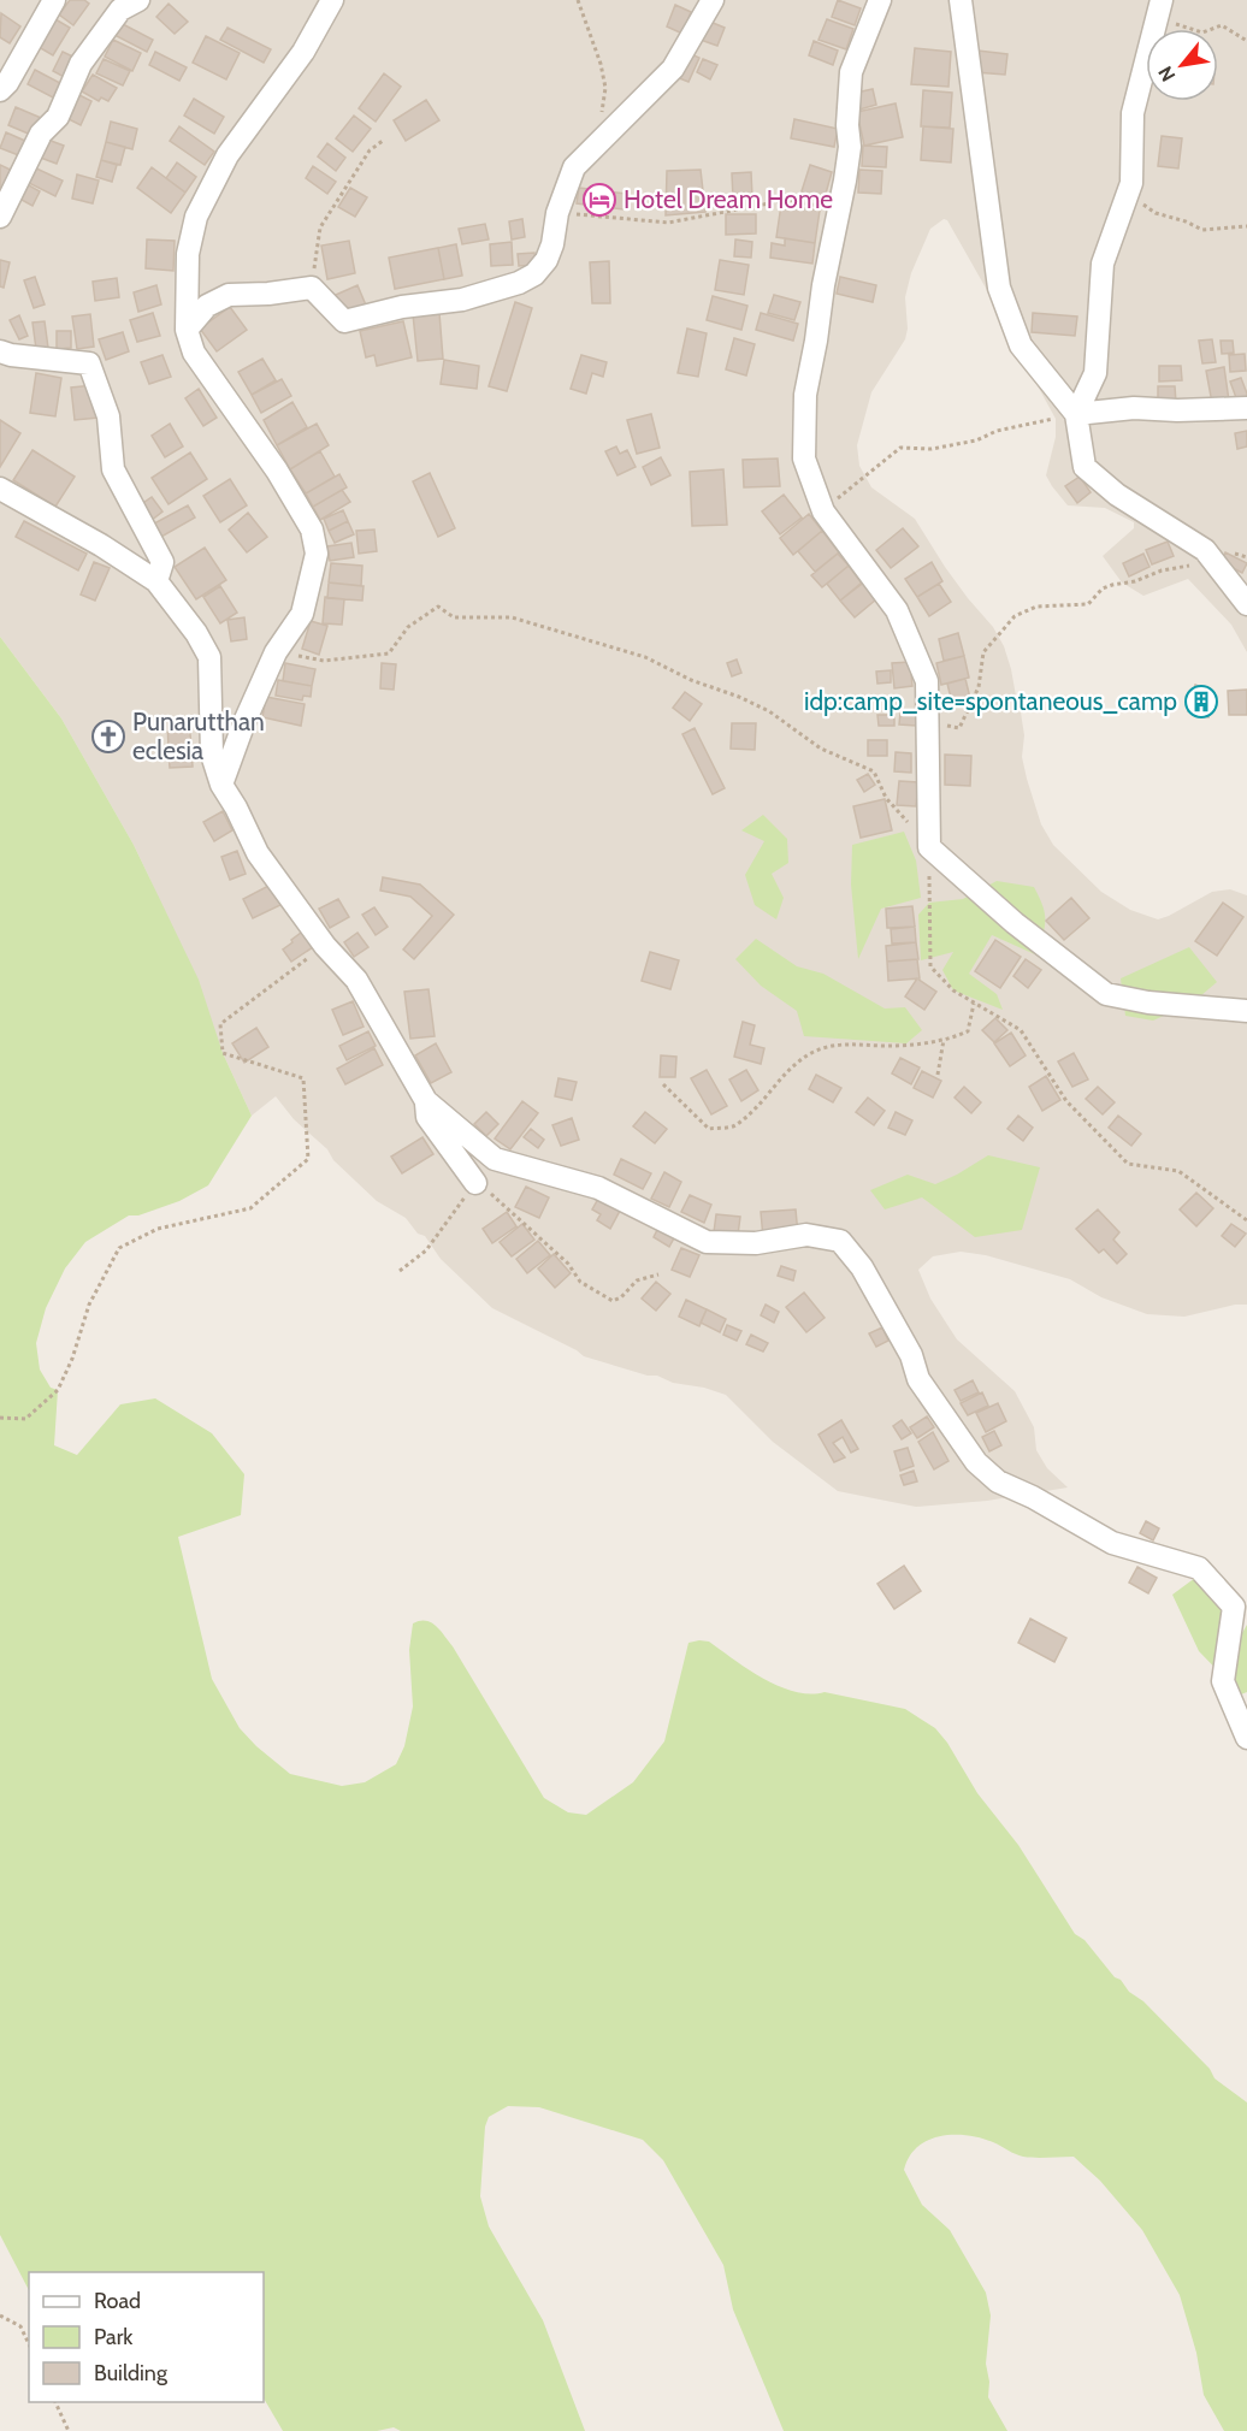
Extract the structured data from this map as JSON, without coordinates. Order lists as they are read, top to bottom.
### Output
{
  "places": {
    "hotel": ["Hotel Dream Home"],
    "building": ["idp:camp_site=spontaneous_camp"],
    "church": ["Punarutthan eclesia"]
  },
  "legend": ["Road", "Park", "Building"],
  "north": "bottom left"
}
